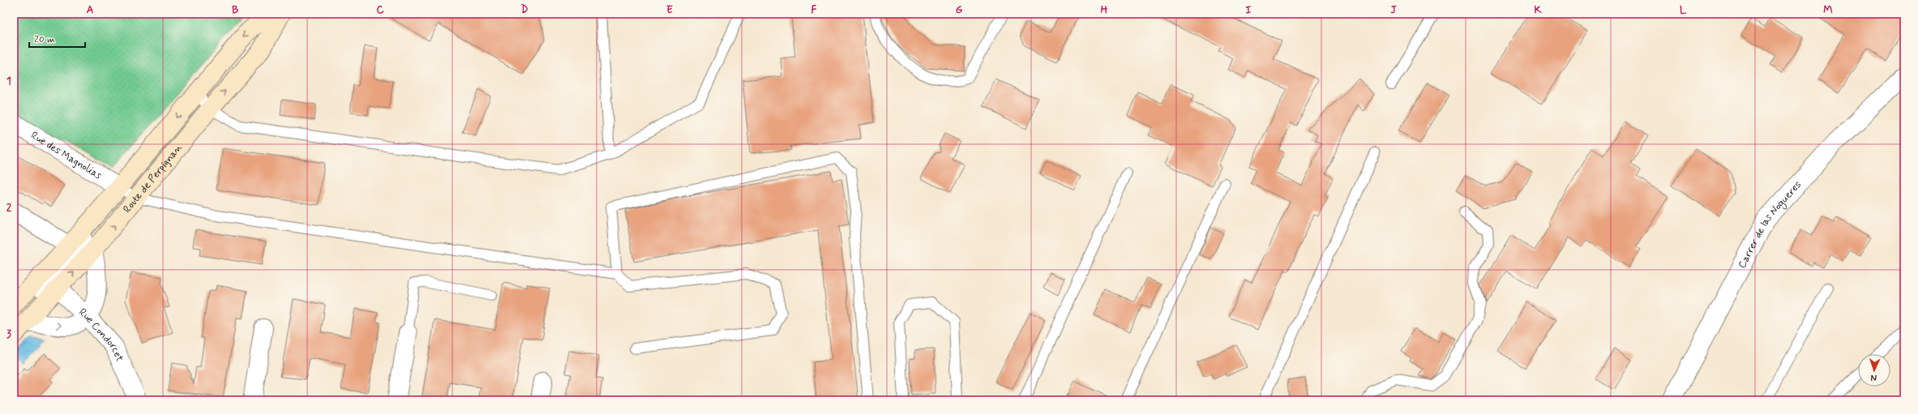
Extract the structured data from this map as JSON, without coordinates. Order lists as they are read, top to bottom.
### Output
{
  "streets": {
    "main road": ["Route de Perpignan"],
    "street": ["Rue des Magnolias", "Carrer de las Nogueres", "Rue Condorcet"]
  },
  "crossings": [
    ["Rue des Magnolias", "Route de Perpignan"],
    ["Route de Perpignan", "Rue Condorcet"]
  ],
  "scale_bar": "20 m",
  "north": "bottom",
  "grid": {
    "columns": [
      "A",
      "B",
      "C",
      "D",
      "E",
      "F",
      "G",
      "H",
      "I",
      "J",
      "K",
      "L",
      "M"
    ],
    "rows": ["1", "2", "3"]
  }
}
